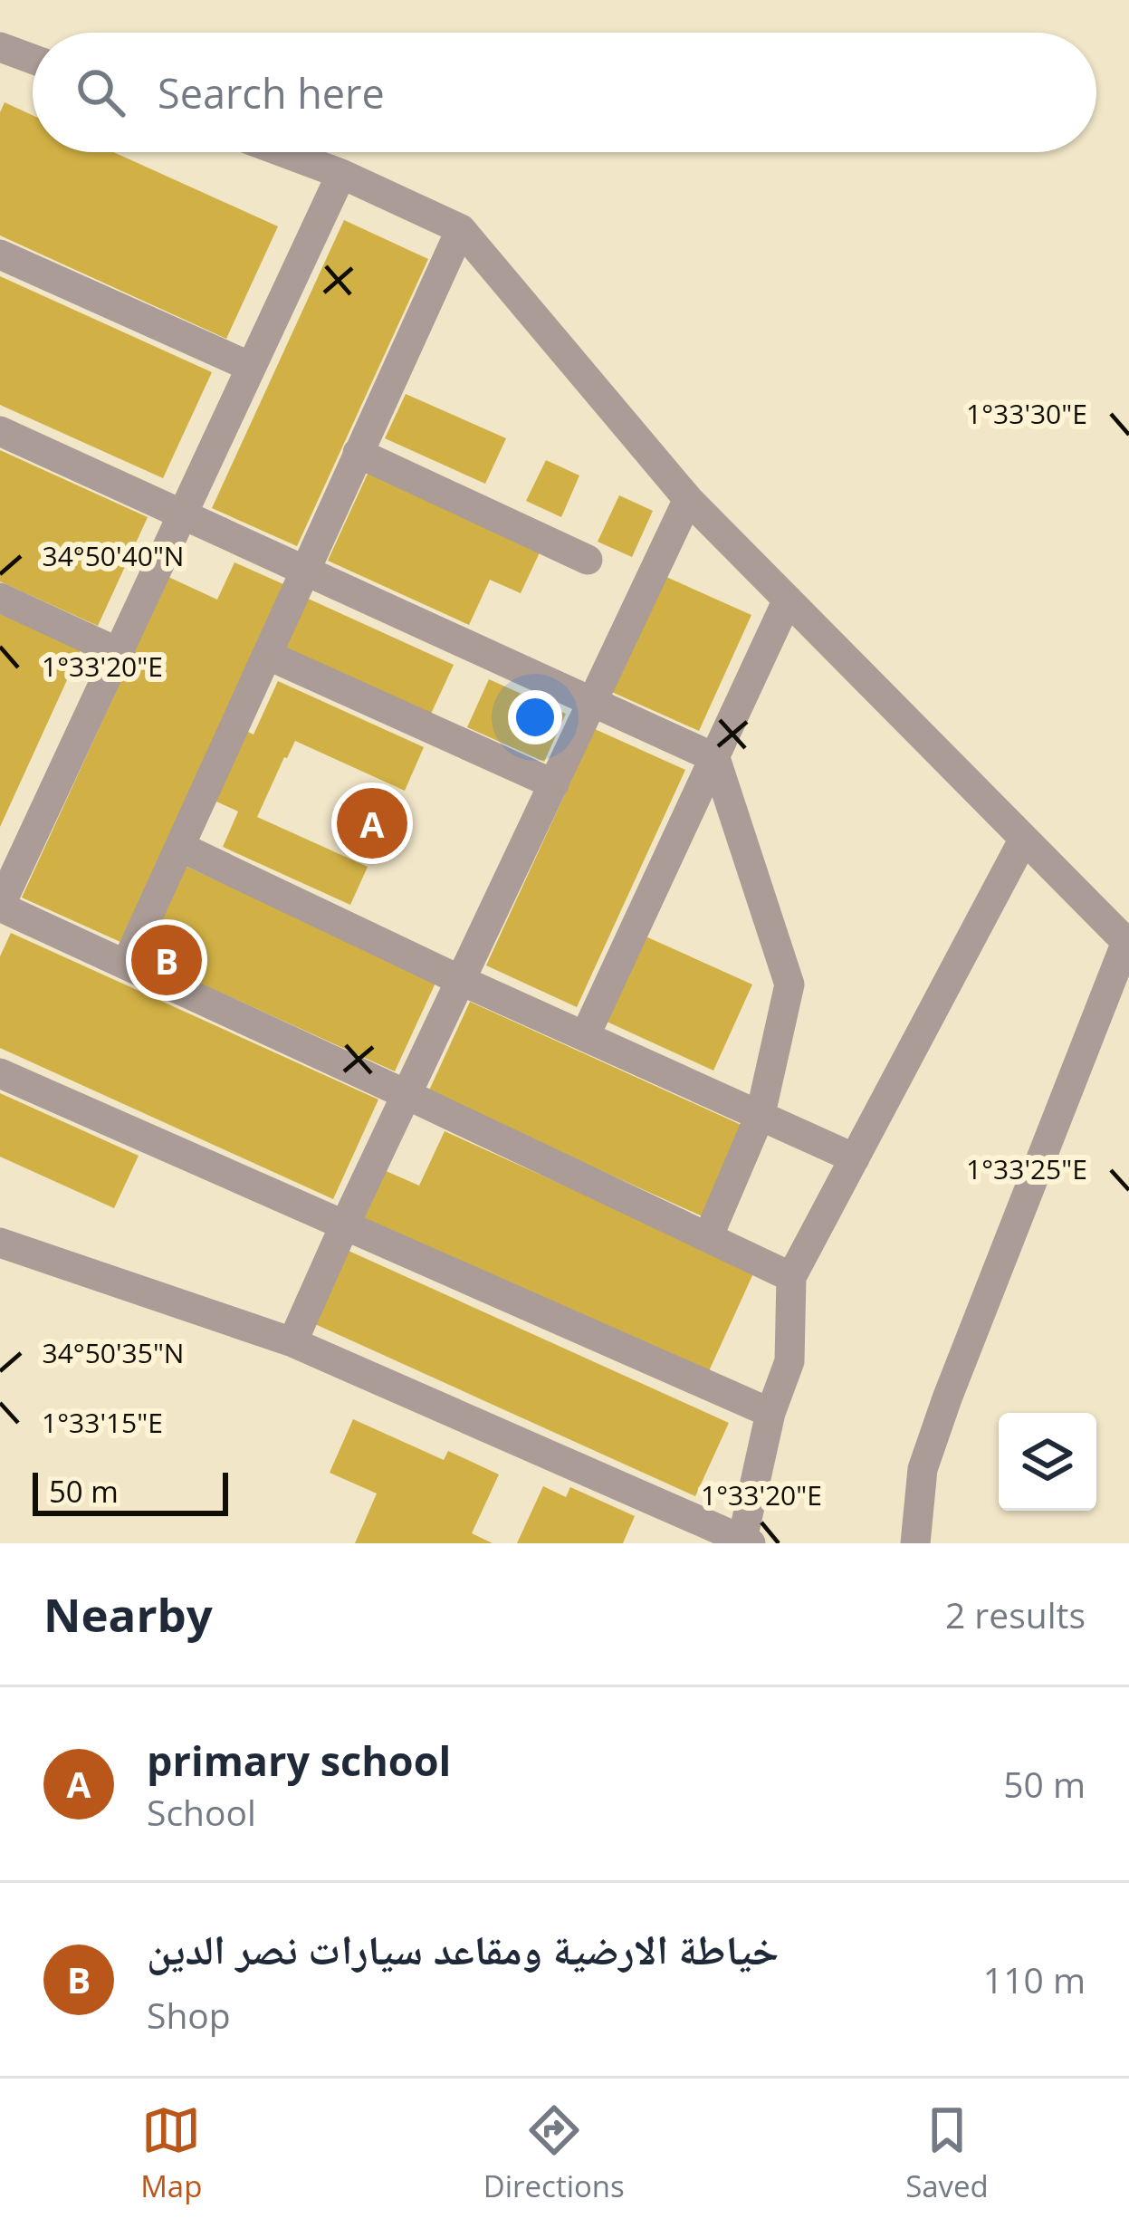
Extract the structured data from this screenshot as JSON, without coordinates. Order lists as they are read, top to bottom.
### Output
{
  "scale_bar": "50 m",
  "page": {
    "search": "Search here",
    "pins": ["A", "B"],
    "scale": "50 m",
    "heading": ["Nearby", "2 results"],
    "list": [
      {
        "mark": "A",
        "name": "primary school",
        "note": "School",
        "value": "50 m"
      },
      {
        "mark": "B",
        "name": "خياطة الارضية ومقاعد سيارات نصر الدين",
        "note": "Shop",
        "value": "110 m"
      }
    ],
    "nav": ["Map", "Directions", "Saved"]
  },
  "coordinates": [
    "1°33'30\"E",
    "34°50'40\"N",
    "1°33'20\"E",
    "1°33'25\"E",
    "34°50'35\"N",
    "1°33'15\"E"
  ]
}
